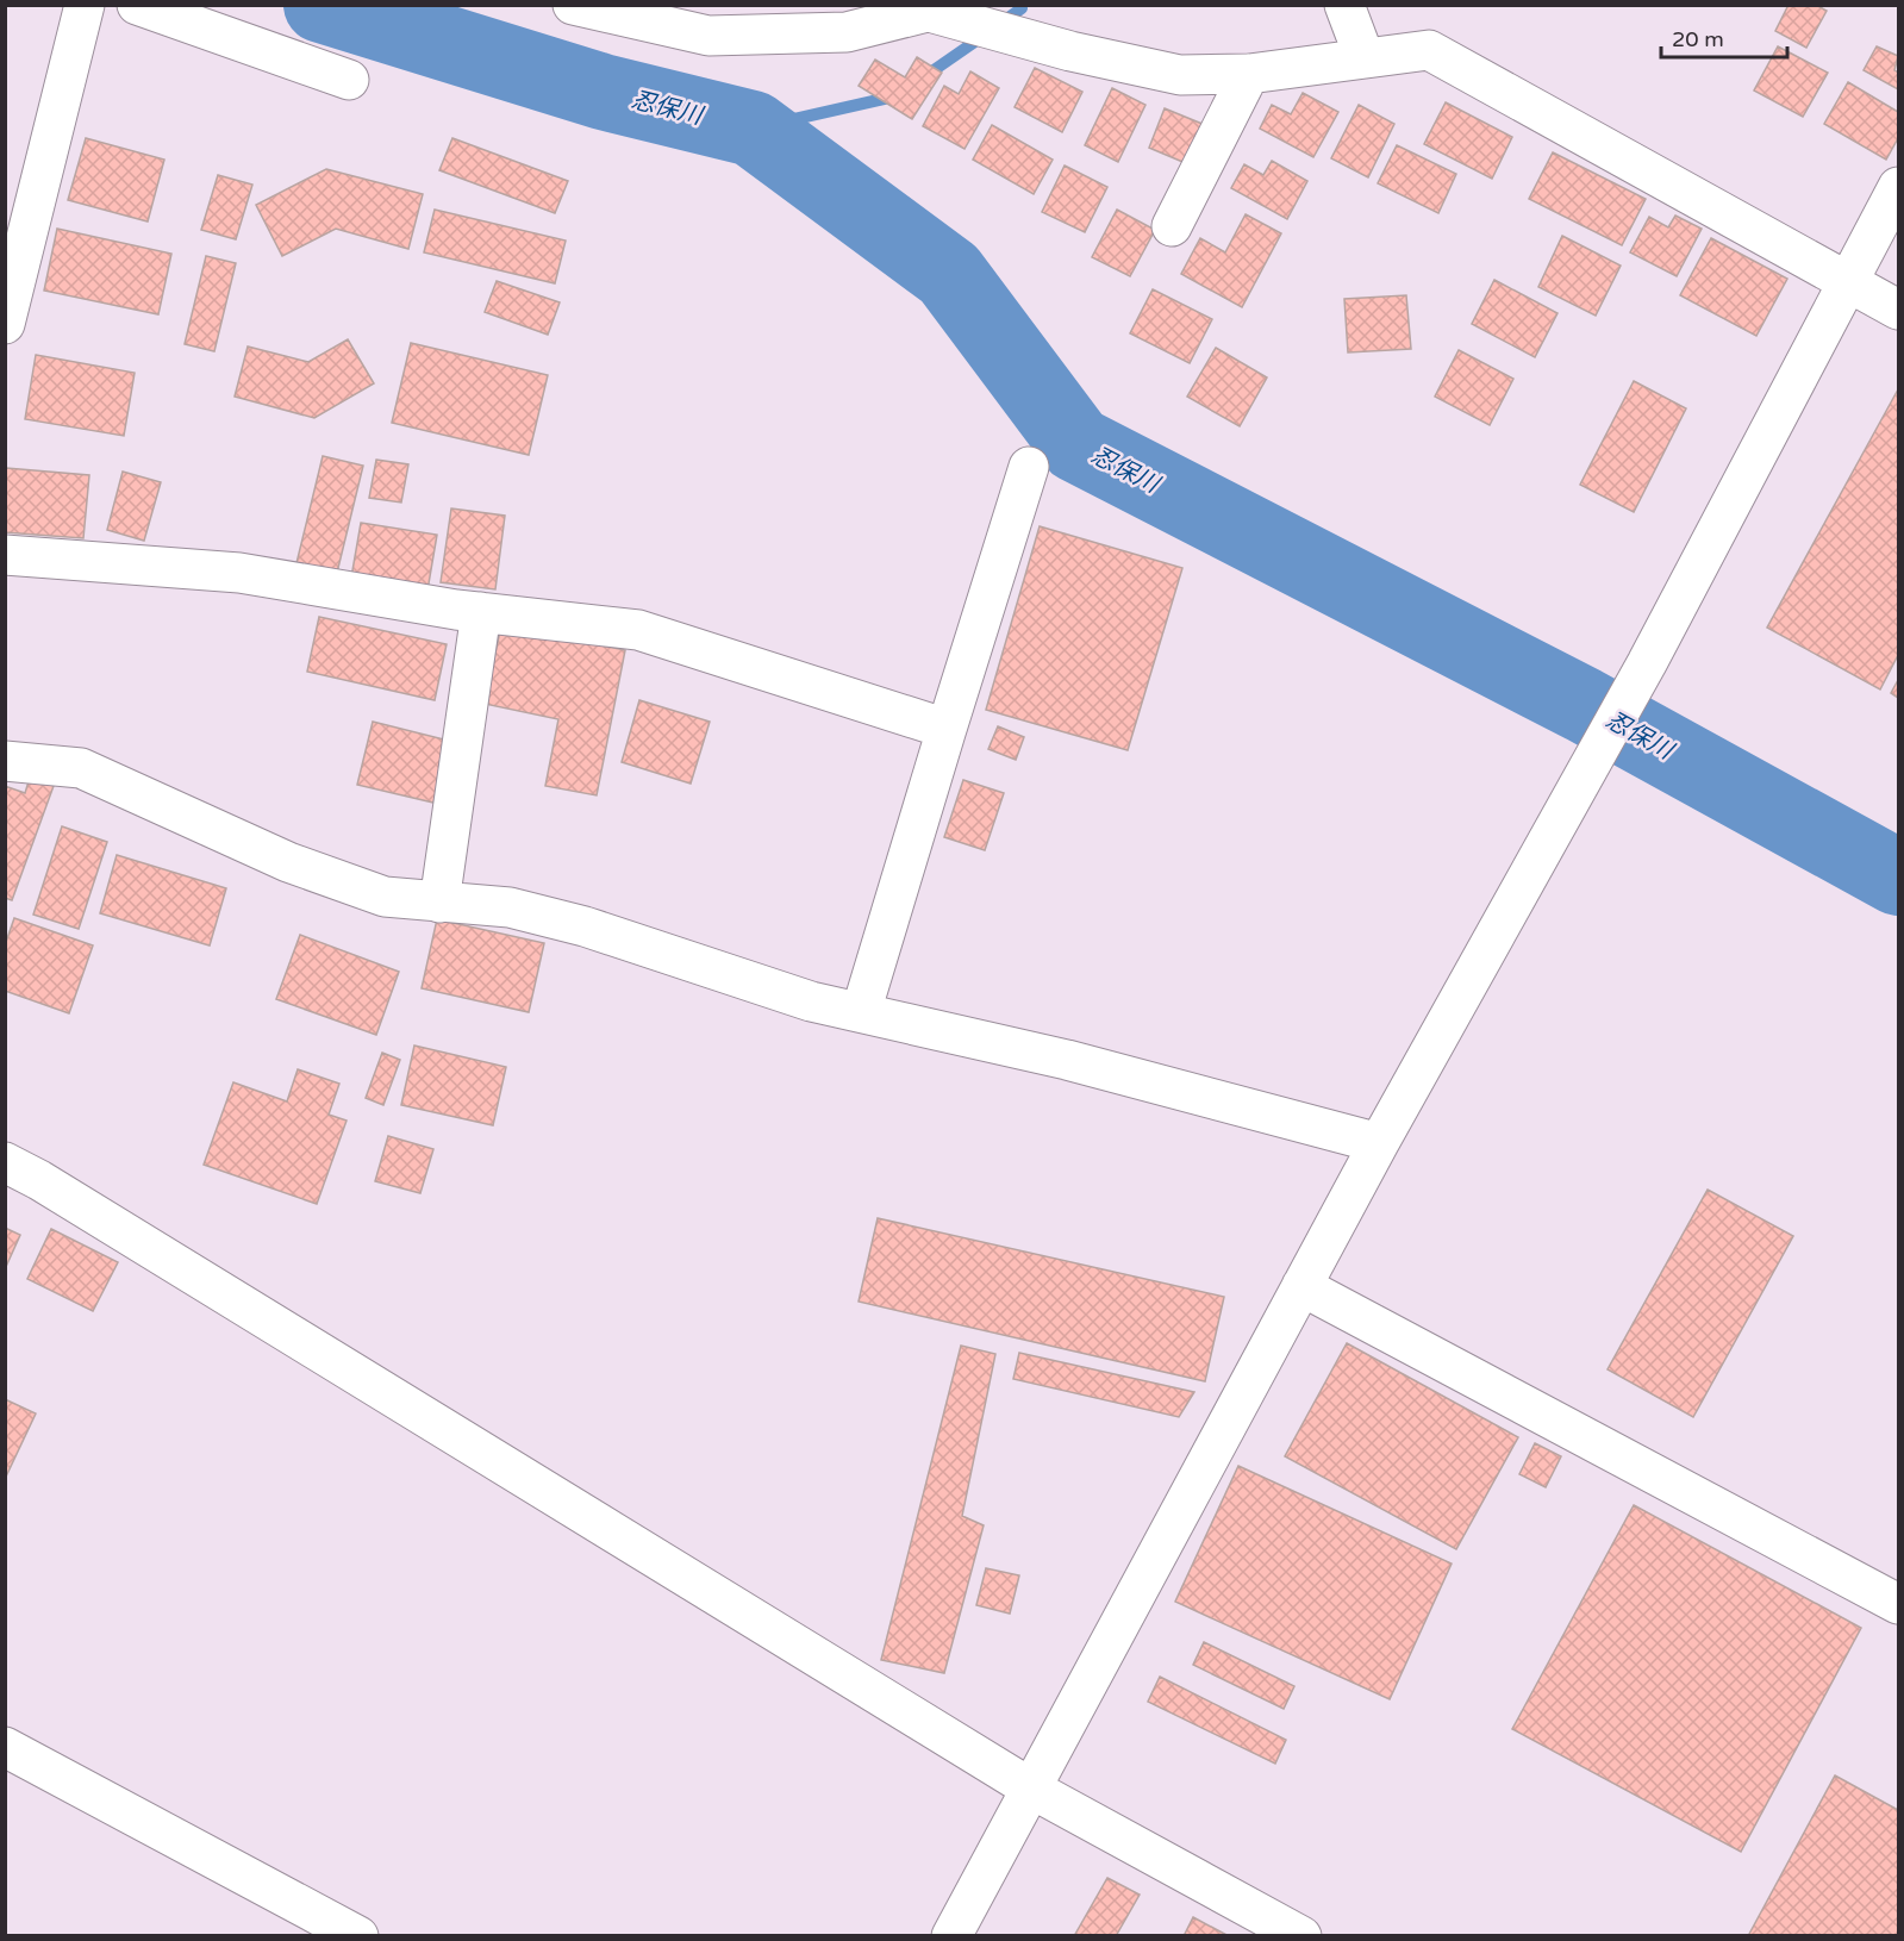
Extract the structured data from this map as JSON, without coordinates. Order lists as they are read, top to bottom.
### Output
{
  "water": ["忍保川"],
  "scale_bar": "20 m"
}
